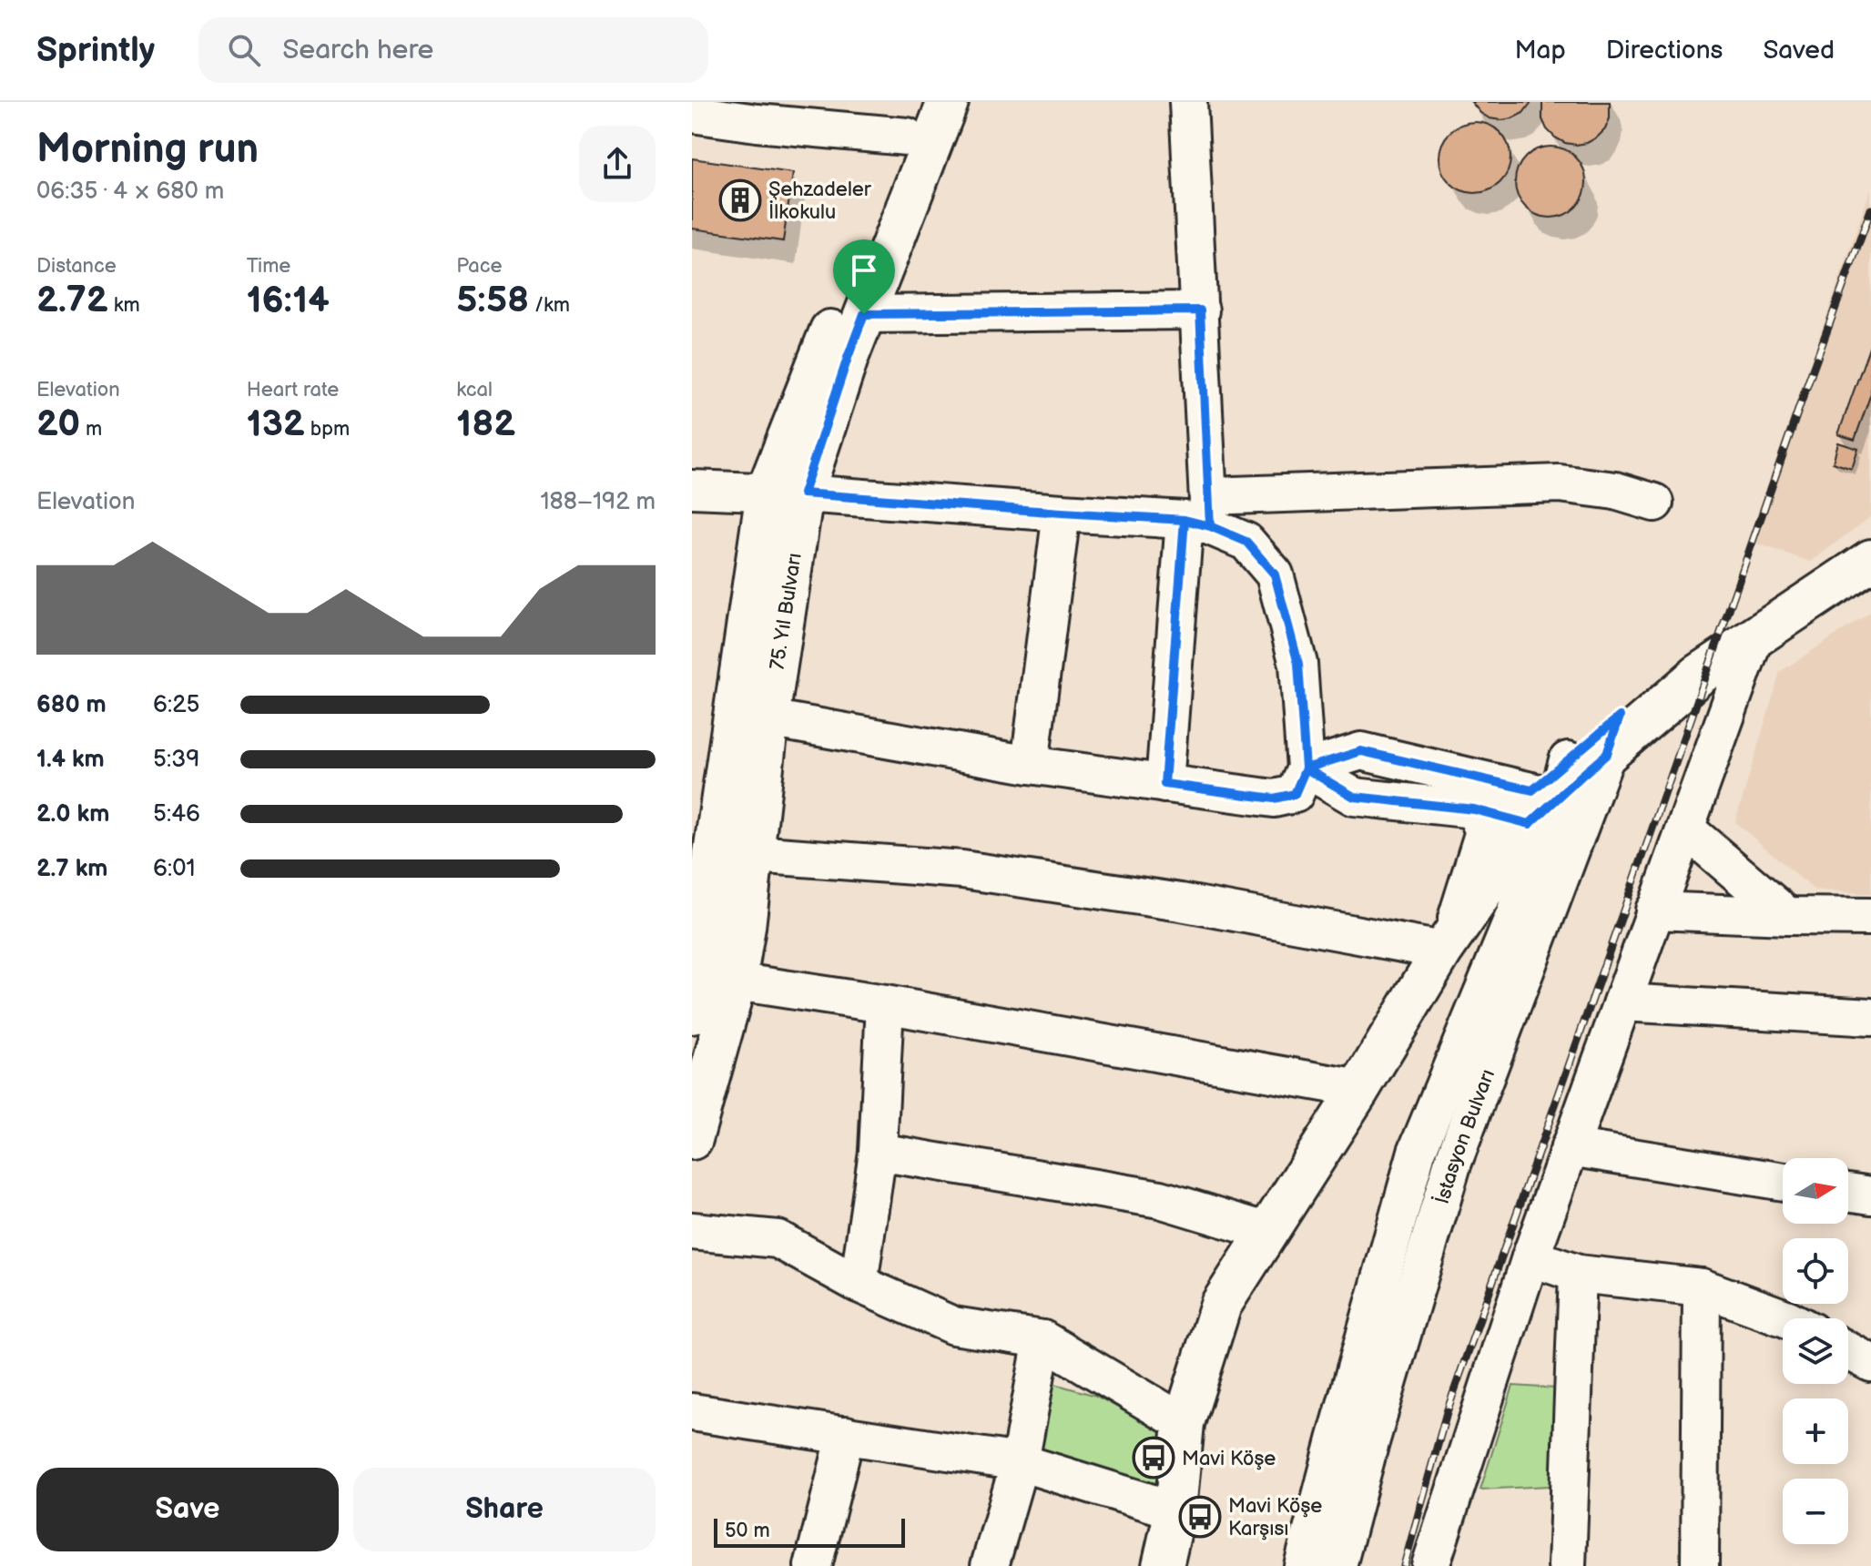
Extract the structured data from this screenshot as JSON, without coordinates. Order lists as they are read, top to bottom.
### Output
{
  "streets": {
    "main road": ["75. Yıl Bulvarı"],
    "street": ["İstasyon Bulvarı"]
  },
  "places": {
    "building": ["Şehzadeler İlkokulu"],
    "bus stop": ["Mavi Köşe", "Mavi Köşe Karşısı"]
  },
  "scale_bar": "50 m",
  "north": "right",
  "page": {
    "header": "Sprintly",
    "search": "Search here",
    "nav": ["Map", "Directions", "Saved"],
    "heading": ["Morning run", "06:35 · 4 × 680 m"],
    "stats": [
      ["Distance", "2.72 km"],
      ["Time", "16:14"],
      ["Pace", "5:58 /km"],
      ["Elevation", "20 m"],
      ["Heart rate", "132 bpm"],
      ["kcal", "182"]
    ],
    "chart": ["Elevation", "188–192 m"],
    "list": [
      {
        "name": "680 m",
        "note": "6:25"
      },
      {
        "name": "1.4 km",
        "note": "5:39"
      },
      {
        "name": "2.0 km",
        "note": "5:46"
      },
      {
        "name": "2.7 km",
        "note": "6:01"
      }
    ],
    "map_buttons": ["+", "−"],
    "buttons": ["Save", "Share"],
    "scale": "50 m"
  }
}
